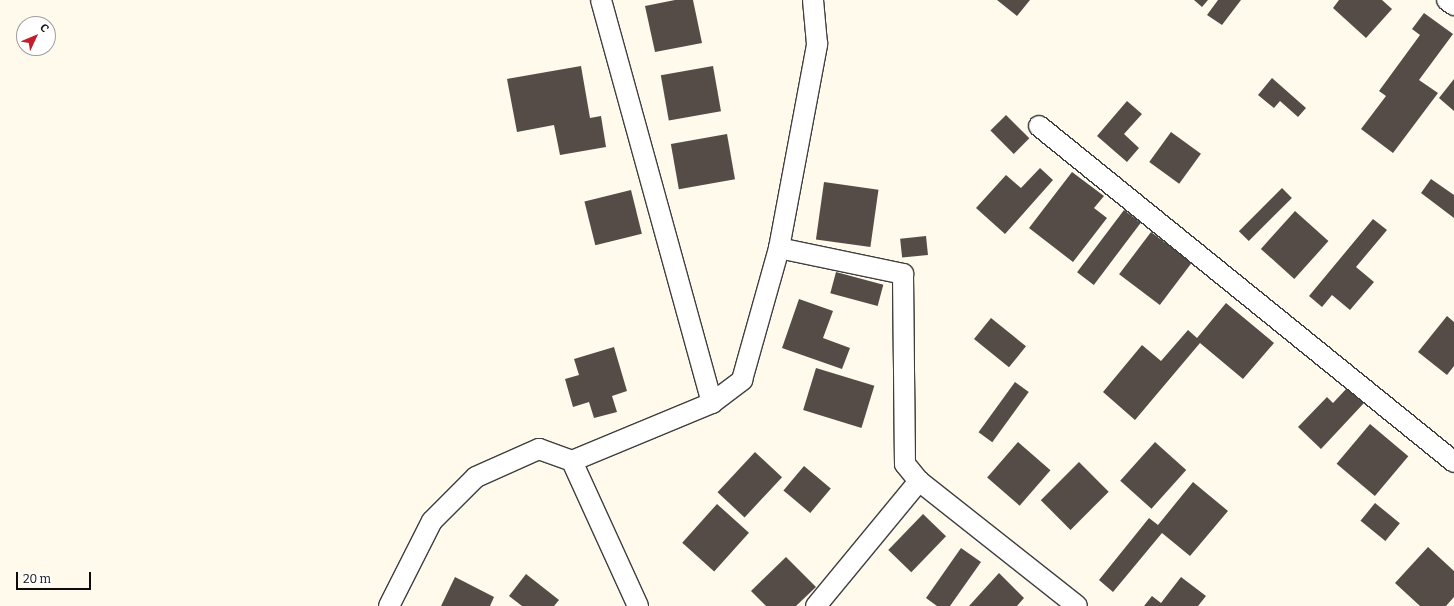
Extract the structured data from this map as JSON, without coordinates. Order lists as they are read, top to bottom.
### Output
{
  "scale_bar": "20 m",
  "north": "top right"
}
